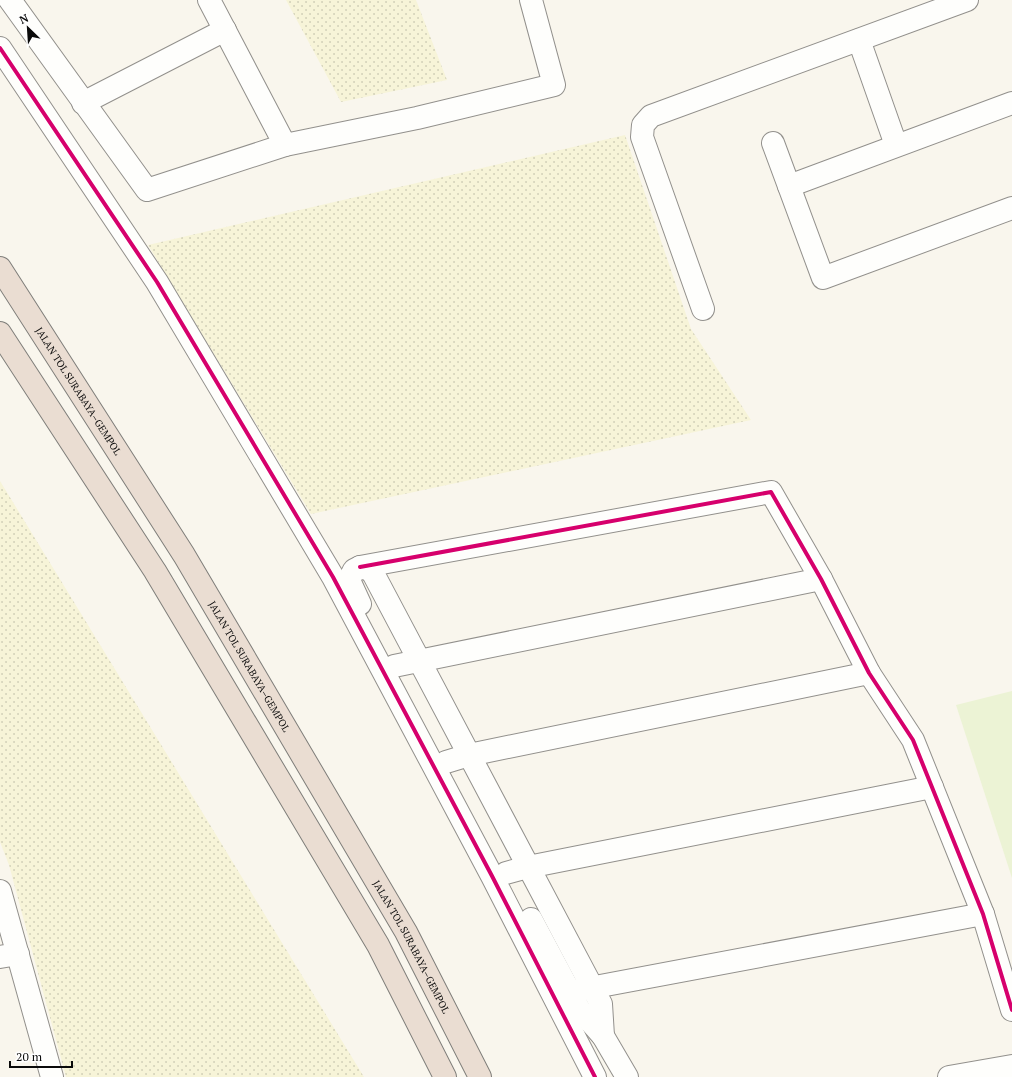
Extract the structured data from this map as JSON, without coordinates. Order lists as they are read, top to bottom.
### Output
{
  "streets": {
    "highway": ["JALAN TOL SURABAYA–GEMPOL"]
  },
  "scale_bar": "20 m",
  "north": "top left"
}
